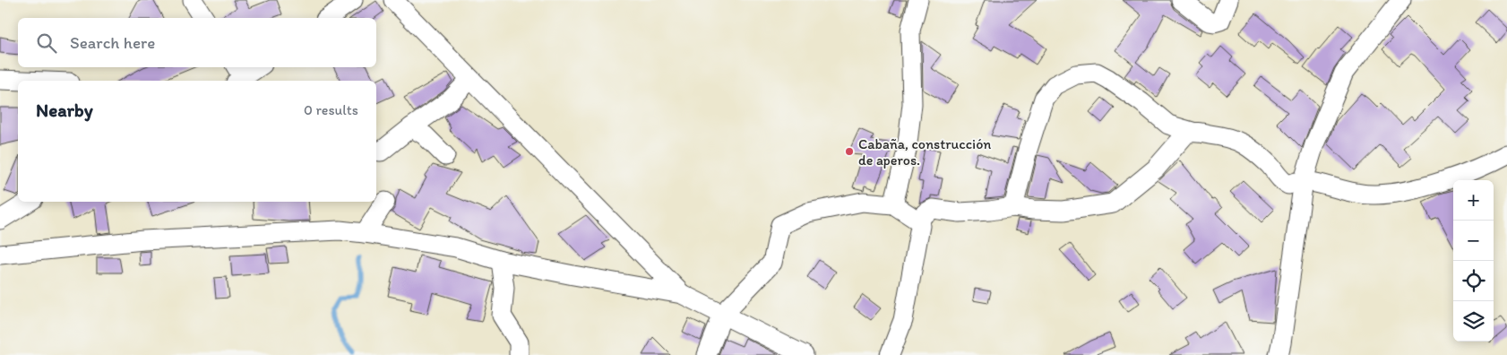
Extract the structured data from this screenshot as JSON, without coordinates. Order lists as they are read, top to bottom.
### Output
{
  "places": ["Cabaña, construcción de aperos."],
  "page": {
    "search": "Search here",
    "heading": ["Nearby", "0 results"],
    "map_buttons": ["+", "−"]
  }
}
